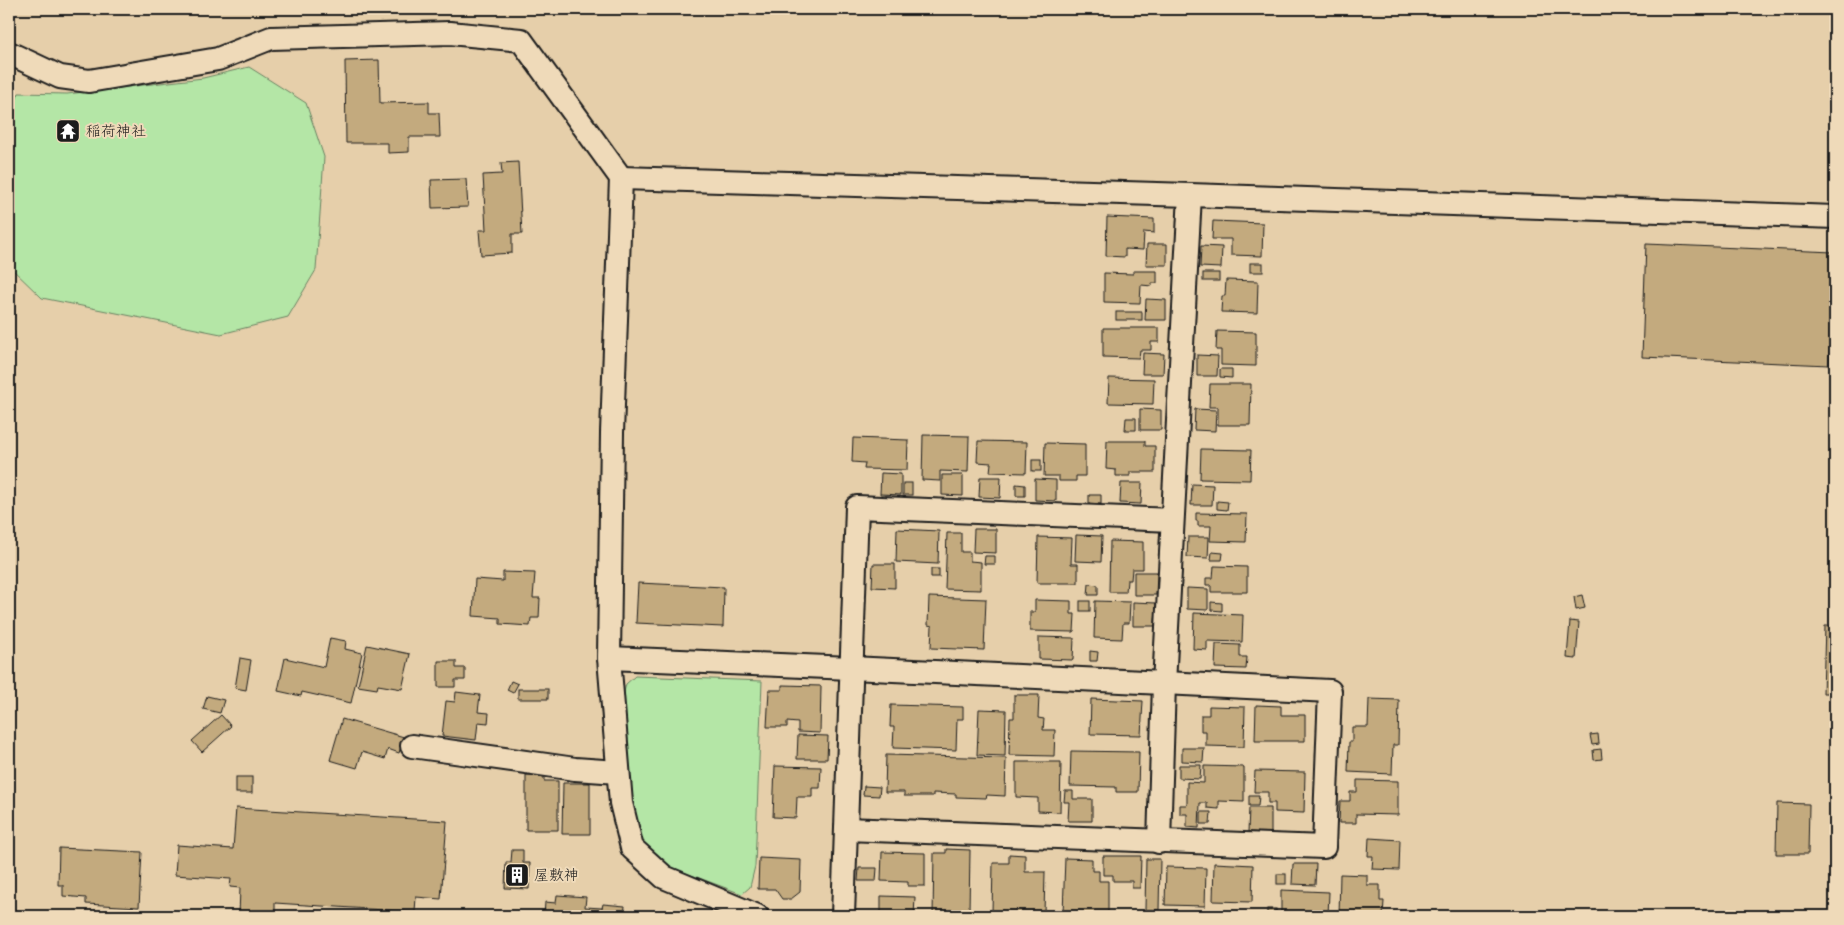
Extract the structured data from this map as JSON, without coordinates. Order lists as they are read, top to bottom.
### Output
{
  "places": {
    "temple": ["稲荷神社"],
    "building": ["屋敷神"]
  }
}
